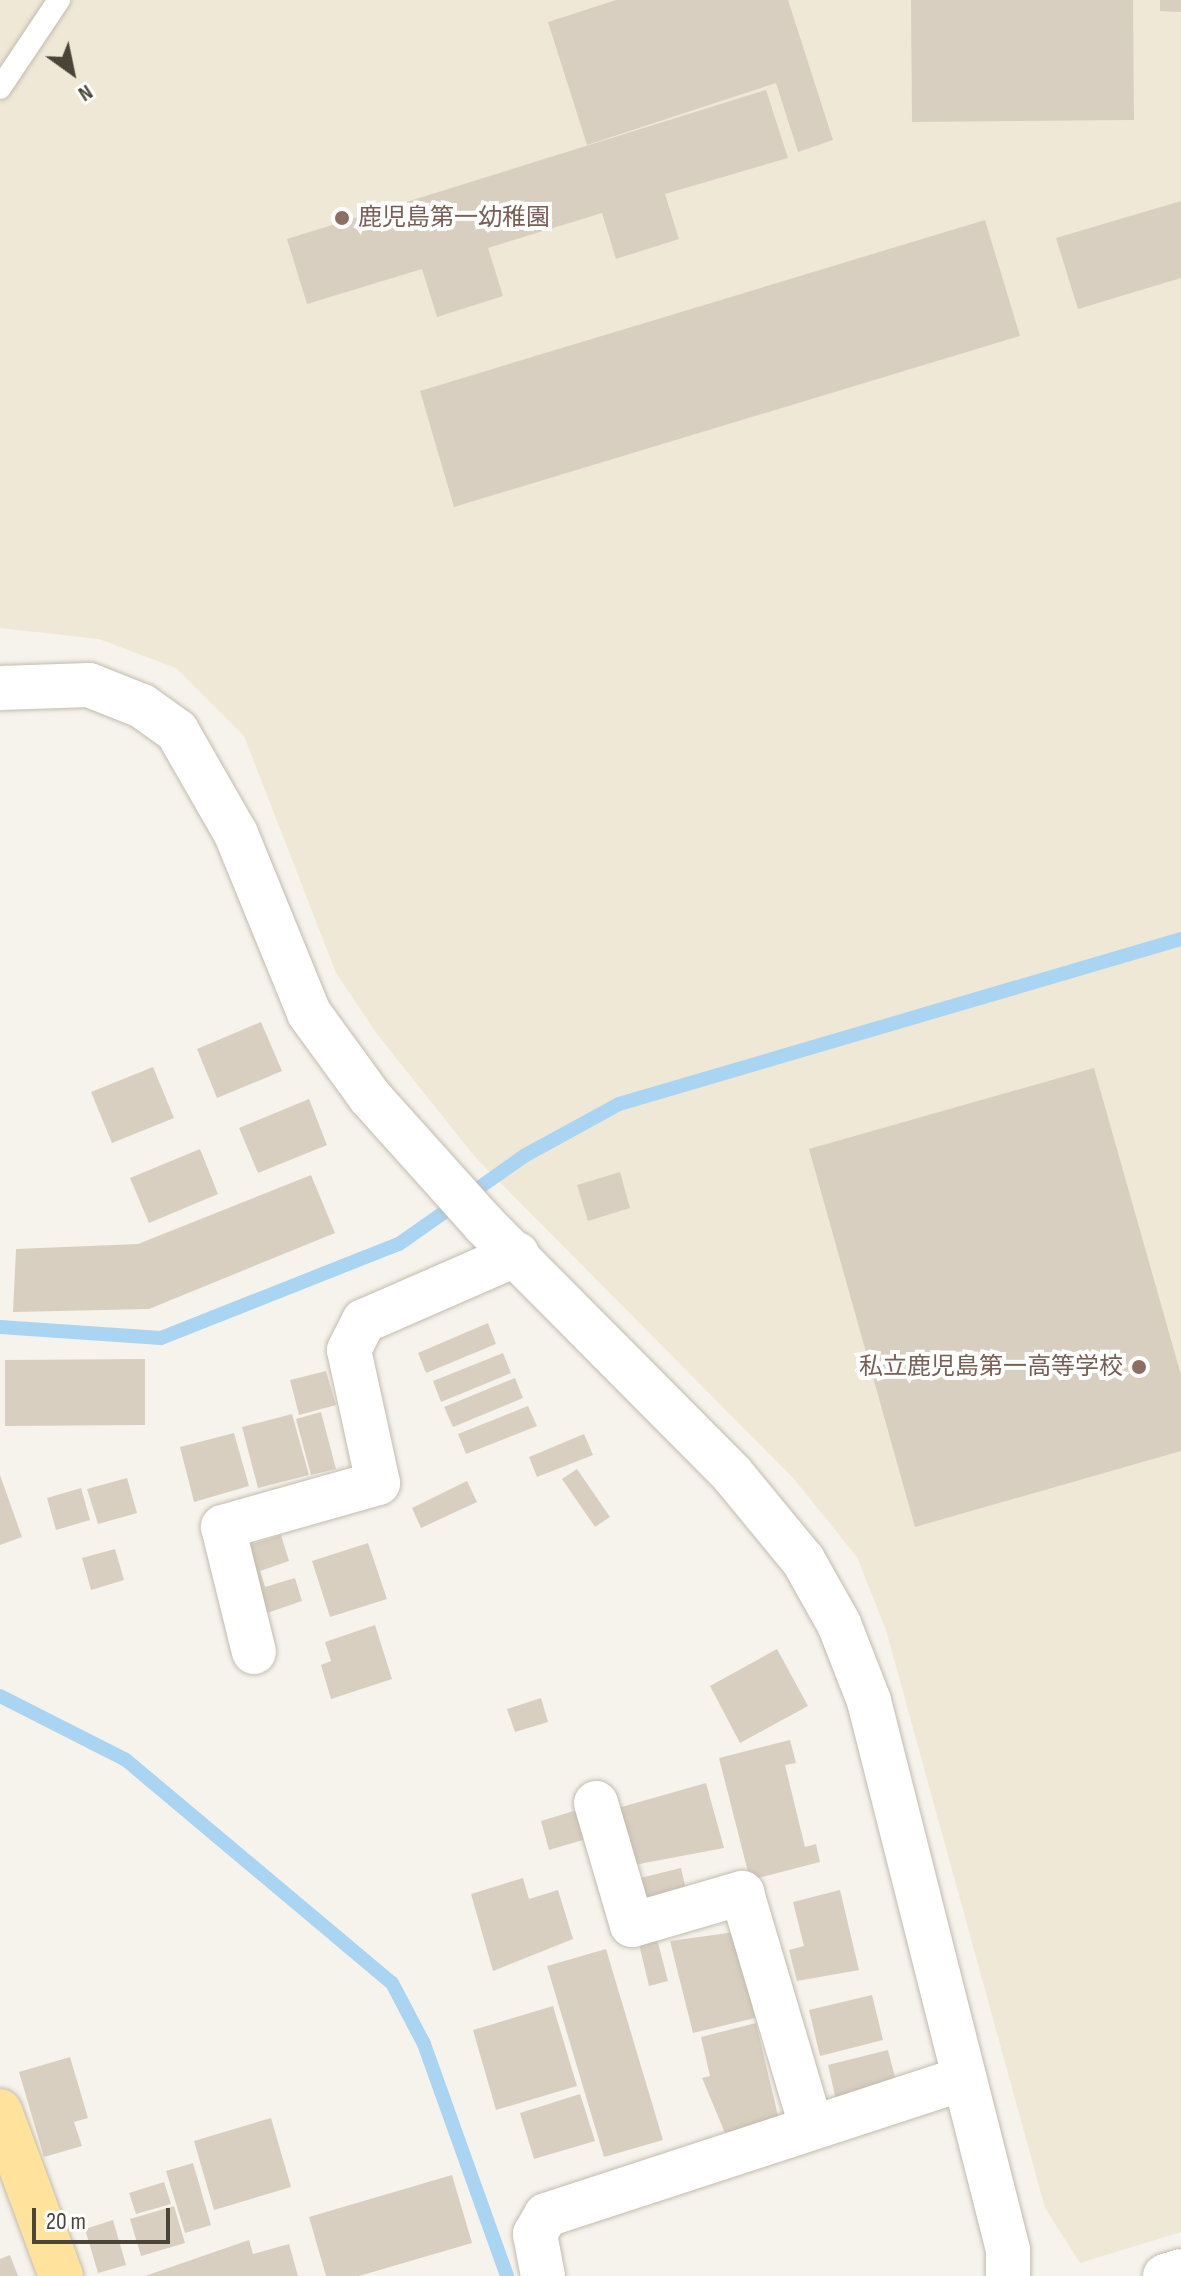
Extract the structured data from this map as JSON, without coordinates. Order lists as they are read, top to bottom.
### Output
{
  "places": ["鹿児島第一幼稚園", "私立鹿児島第一高等学校"],
  "scale_bar": "20 m",
  "north": "bottom right"
}
